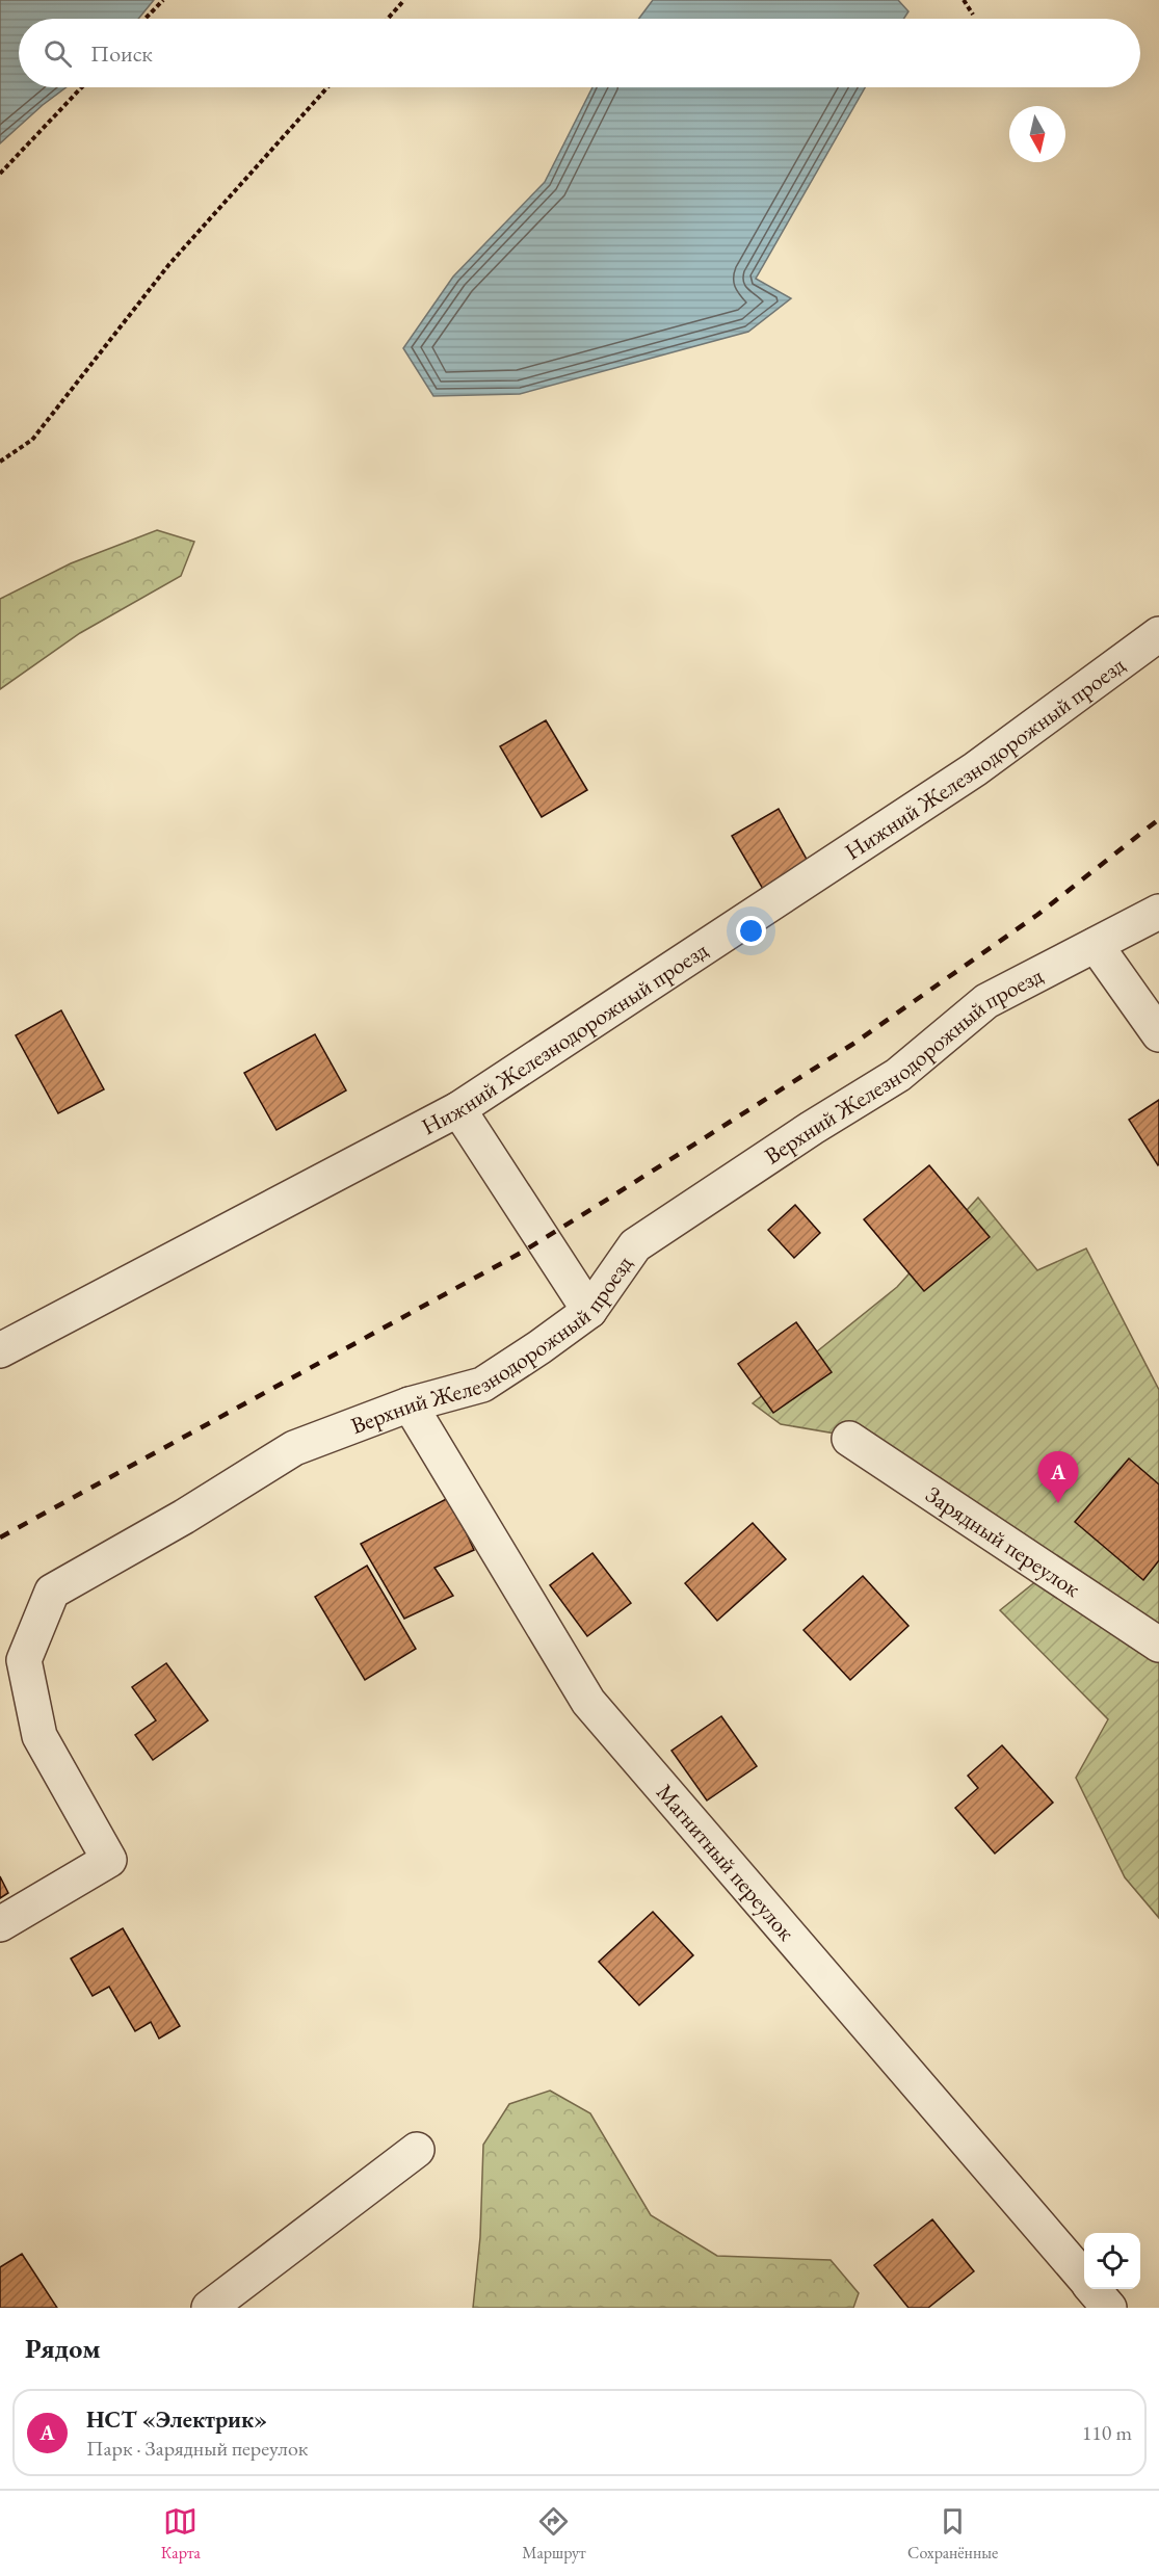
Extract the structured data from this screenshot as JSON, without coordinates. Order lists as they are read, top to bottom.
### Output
{
  "streets": {
    "street": [
      "Нижний Железнодорожный проезд",
      "Верхний Железнодорожный проезд",
      "Зарядный переулок",
      "Магнитный переулок"
    ]
  },
  "crossings": [
    ["Верхний Железнодорожный проезд", "Магнитный переулок"]
  ],
  "north": "bottom",
  "page": {
    "search": "Поиск",
    "pins": "A",
    "heading": "Рядом",
    "list": [
      {
        "mark": "A",
        "name": "НСТ «Электрик»",
        "note": "Парк · Зарядный переулок",
        "value": "110 m"
      }
    ],
    "nav": ["Карта", "Маршрут", "Сохранённые"]
  }
}
